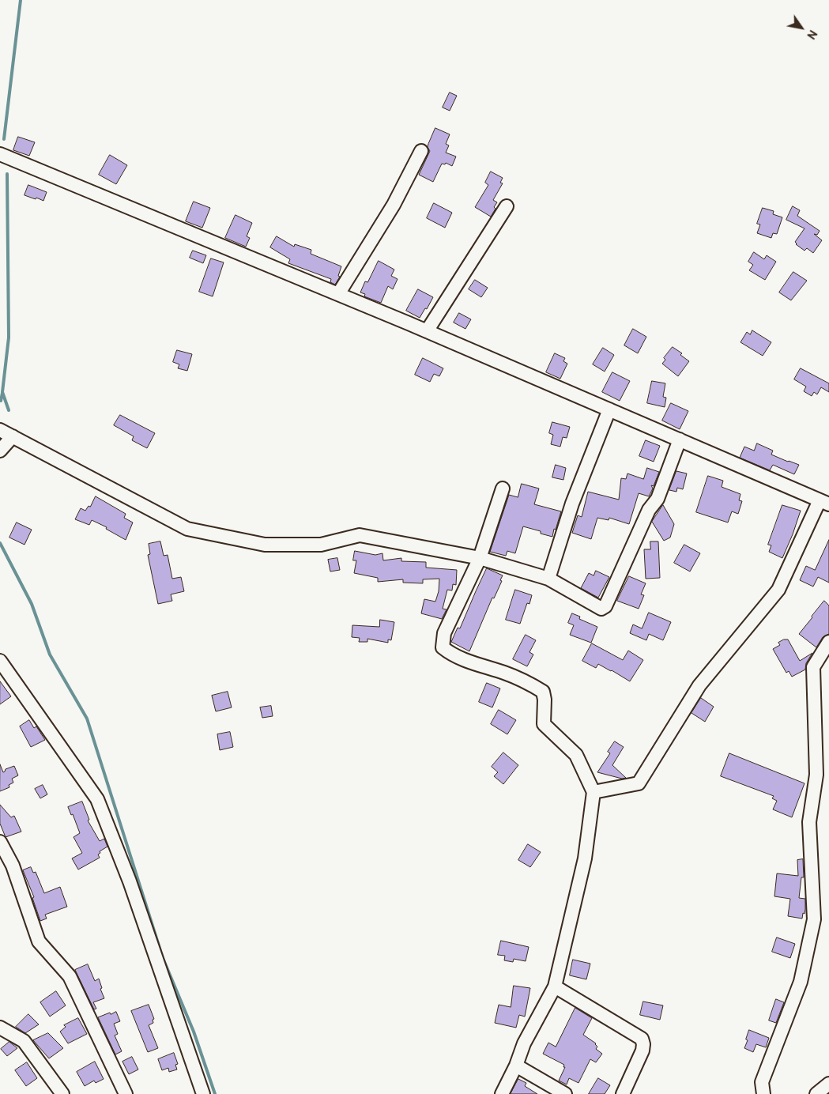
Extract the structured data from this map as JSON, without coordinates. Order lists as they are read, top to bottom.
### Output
{
  "north": "bottom right"
}
